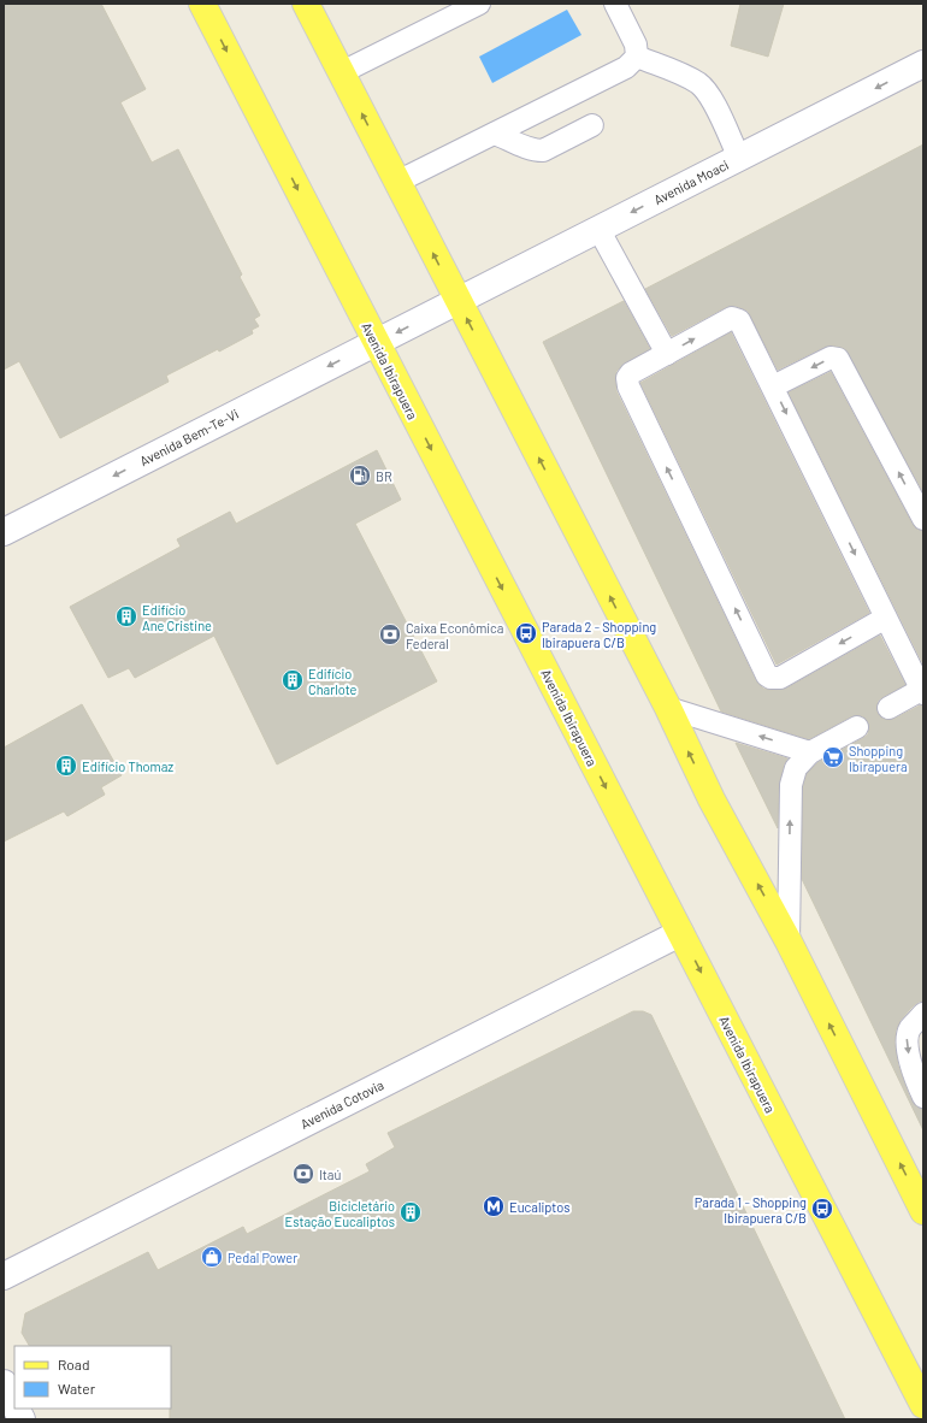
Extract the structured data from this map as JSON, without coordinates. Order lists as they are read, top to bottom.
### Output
{
  "streets": {
    "main road": ["Avenida Ibirapuera"],
    "street": ["Avenida Moaci", "Avenida Bem-Te-Vi", "Avenida Cotovia"]
  },
  "crossings": [
    ["Avenida Ibirapuera", "Avenida Bem-Te-Vi"],
    ["Avenida Ibirapuera", "Avenida Cotovia"]
  ],
  "one_way": ["Avenida Moaci", "Avenida Bem-Te-Vi"],
  "places": {
    "fuel station": ["BR"],
    "building": [
      "Edifício Ane Cristine",
      "Edifício Charlote",
      "Edifício Thomaz",
      "Bicicletário Estação Eucaliptos"
    ],
    "bus stop": ["Parada 2 - Shopping Ibirapuera C/B", "Parada 1 - Shopping Ibirapuera C/B"],
    "bank": ["Caixa Econômica Federal", "Itaú"],
    "supermarket": ["Shopping Ibirapuera"],
    "metro station": ["Eucaliptos"],
    "shop": ["Pedal Power"]
  },
  "legend": ["Road", "Water"]
}
